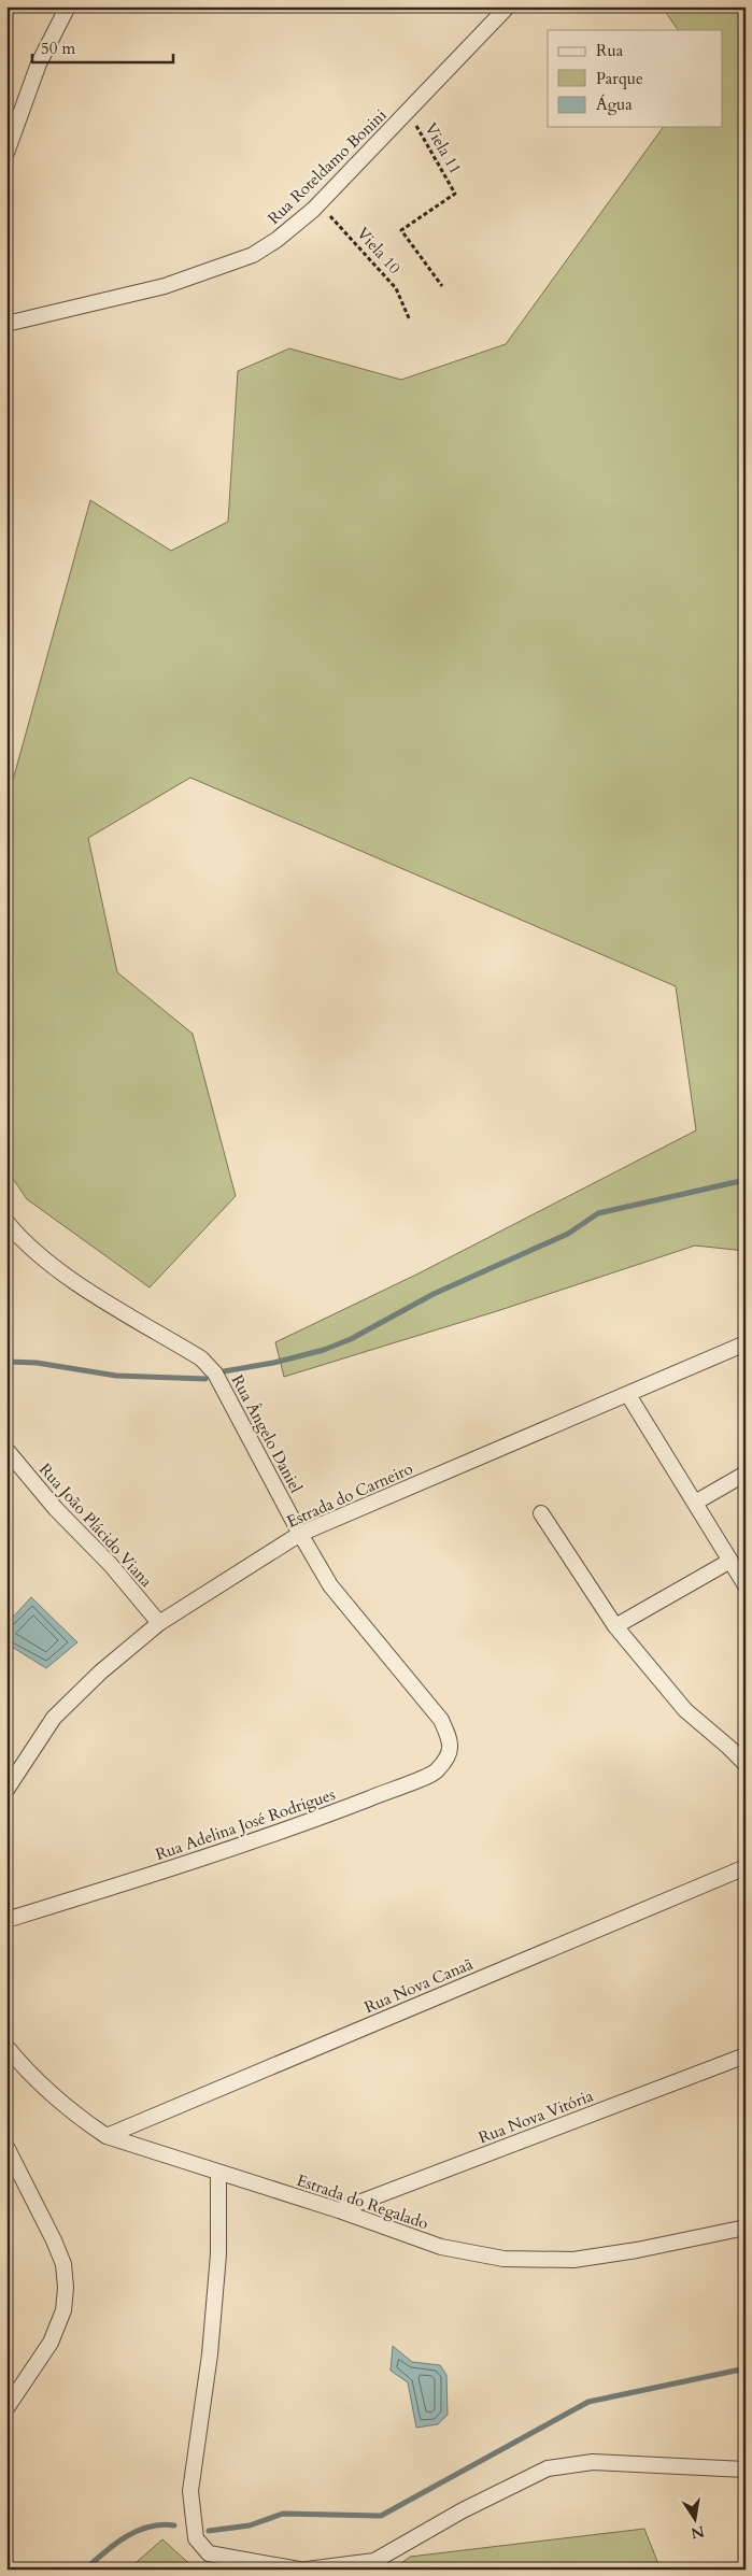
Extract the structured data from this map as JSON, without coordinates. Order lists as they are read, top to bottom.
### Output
{
  "streets": {
    "street": [
      "Rua Roteldamo Bonini",
      "Rua Ângelo Daniel",
      "Estrada do Carneiro",
      "Rua João Plácido Viana",
      "Rua Adelina José Rodrigues",
      "Rua Nova Canaã",
      "Rua Nova Vitória",
      "Estrada do Regalado"
    ],
    "path": ["Viela 11", "Viela 10"]
  },
  "crossings": [
    ["Viela 11", "Rua Roteldamo Bonini"],
    ["Rua Roteldamo Bonini", "Viela 10"],
    ["Rua Ângelo Daniel", "Estrada do Carneiro"],
    ["Rua Ângelo Daniel", "Rua Adelina José Rodrigues"],
    ["Estrada do Carneiro", "Rua João Plácido Viana"],
    ["Rua Nova Canaã", "Estrada do Regalado"],
    ["Rua Nova Vitória", "Estrada do Regalado"]
  ],
  "legend": ["Rua", "Parque", "Água"],
  "scale_bar": "50 m",
  "north": "bottom"
}
